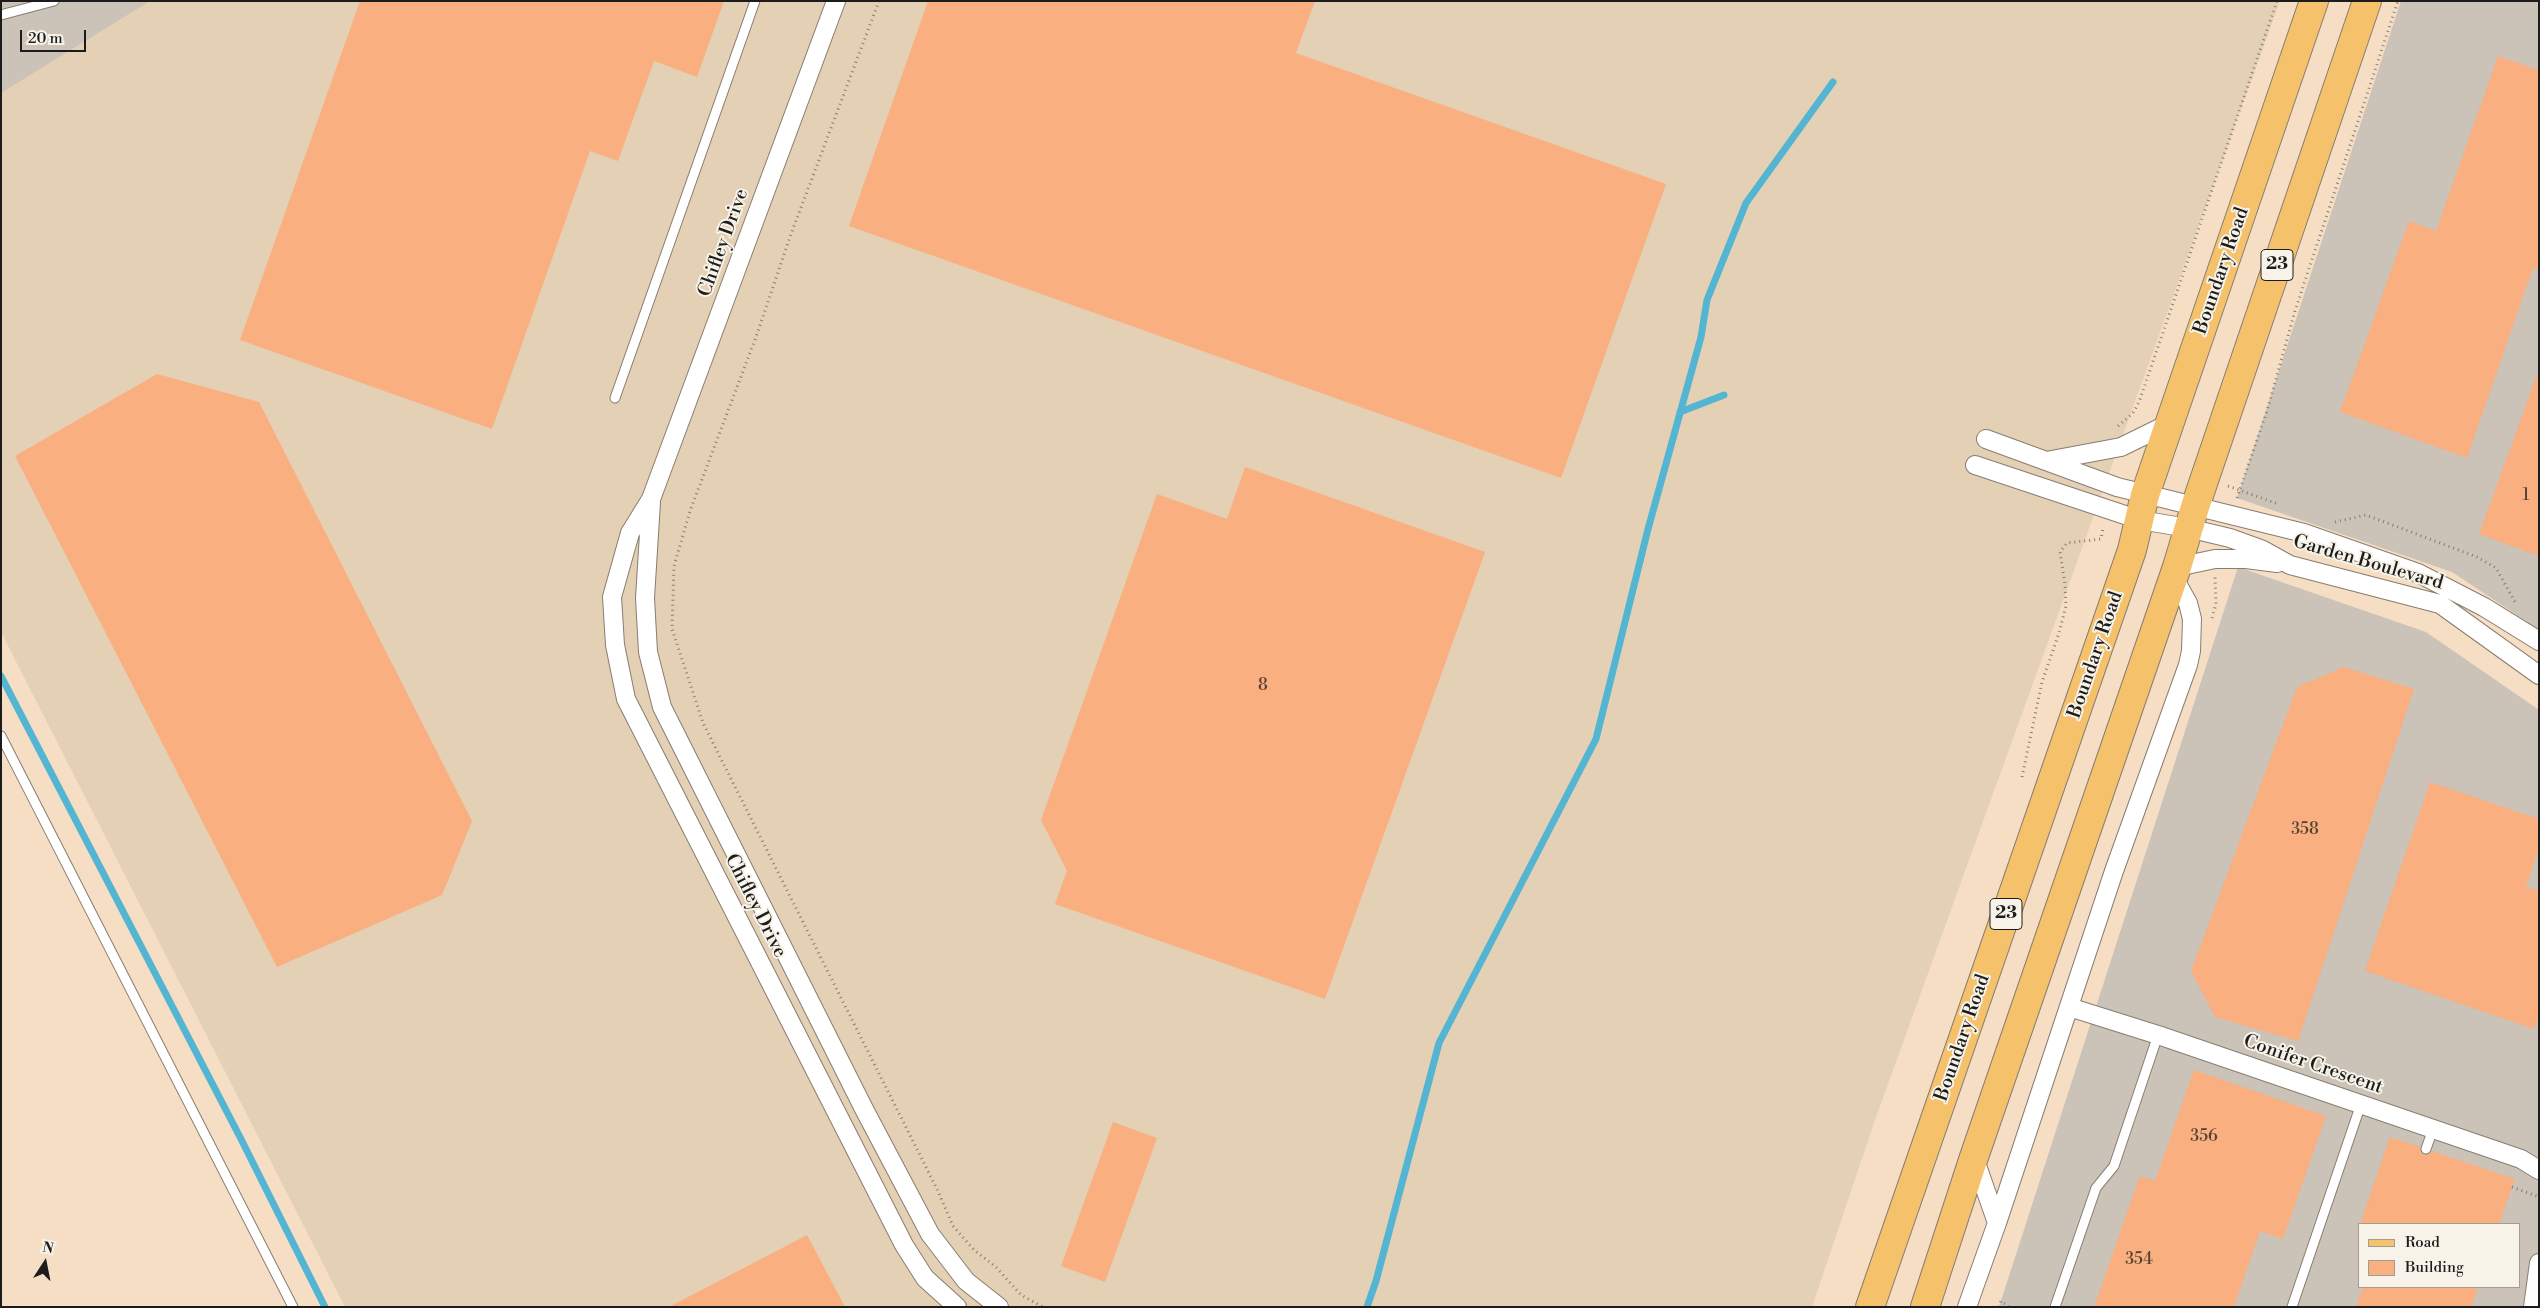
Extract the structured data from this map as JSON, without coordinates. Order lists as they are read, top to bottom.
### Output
{
  "streets": {
    "main road": ["23", "Boundary Road"],
    "street": ["Chifley Drive", "Garden Boulevard", "Conifer Crescent"]
  },
  "crossings": [
    ["23", "Garden Boulevard"],
    ["Boundary Road", "Garden Boulevard"]
  ],
  "house_numbers": [
    "1",
    "8",
    "358",
    "356",
    "354"
  ],
  "legend": ["Road", "Building"],
  "scale_bar": "20 m",
  "north": "top"
}
